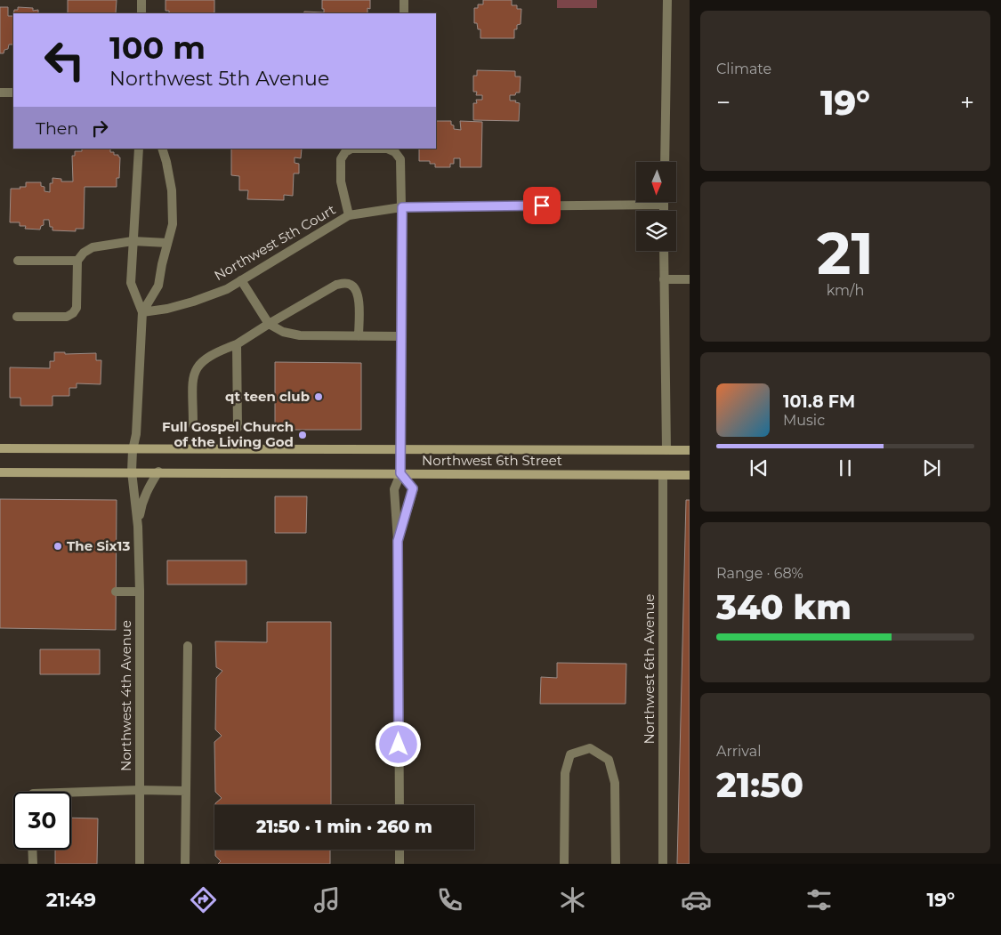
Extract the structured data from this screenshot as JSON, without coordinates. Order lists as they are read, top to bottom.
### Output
{
  "streets": {
    "street": [
      "Northwest 5th Court",
      "Northwest 6th Street",
      "Northwest 6th Avenue",
      "Northwest 4th Avenue"
    ]
  },
  "crossings": [
    ["Northwest 5th Court", "Northwest 4th Avenue"],
    ["Northwest 6th Street", "Northwest 6th Avenue"],
    ["Northwest 6th Street", "Northwest 4th Avenue"]
  ],
  "places": ["qt teen club", "Full Gospel Church of the Living God", "The Six13"],
  "north": "bottom",
  "page": {
    "tile": [
      "Climate",
      ["21", "km/h"],
      ["Range · 68%", "340 km"],
      ["Arrival", "21:50"]
    ],
    "turn": ["100 m", "Northwest 5th Avenue"],
    "heat": ["−", "19°", "+"],
    "then": "Then",
    "song": ["101.8 FM", "Music"],
    "limit": "30",
    "trip": "21:50 · 1 min · 260 m",
    "tabs": ["21:49", "19°"]
  }
}
